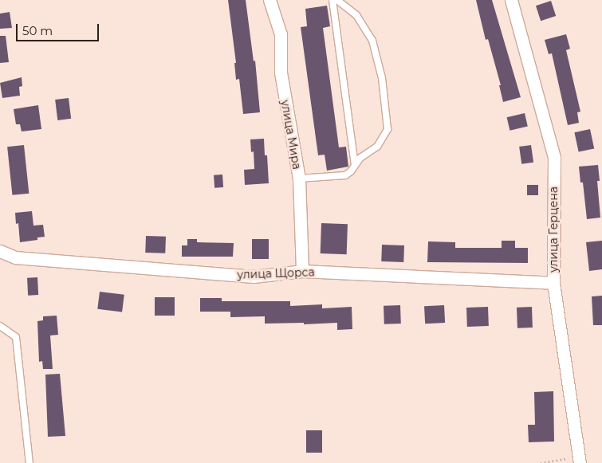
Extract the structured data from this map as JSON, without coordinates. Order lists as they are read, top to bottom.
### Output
{
  "streets": {
    "street": ["улица Мира", "улица Герцена", "улица Щорса"]
  },
  "crossings": [
    ["улица Мира", "улица Щорса"],
    ["улица Герцена", "улица Щорса"]
  ],
  "scale_bar": "50 m"
}
